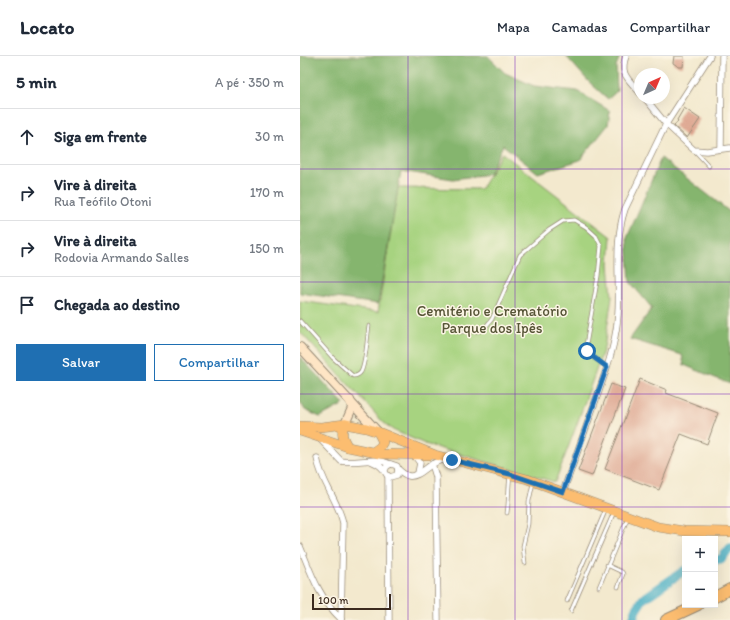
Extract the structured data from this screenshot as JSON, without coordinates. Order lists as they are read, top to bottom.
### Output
{
  "parks": ["Cemitério e Crematório Parque dos Ipês"],
  "scale_bar": "100 m",
  "north": "top right",
  "page": {
    "header": "Locato",
    "nav": ["Mapa", "Camadas", "Compartilhar"],
    "heading": ["5 min", "A pé · 350 m"],
    "list": [
      ["Siga em frente", "30 m"],
      ["Vire à direita", "Rua Teófilo Otoni", "170 m"],
      ["Vire à direita", "Rodovia Armando Salles", "150 m"],
      "Chegada ao destino"
    ],
    "buttons": ["Salvar", "Compartilhar"],
    "map_buttons": ["+", "−"],
    "scale": "100 m"
  }
}
